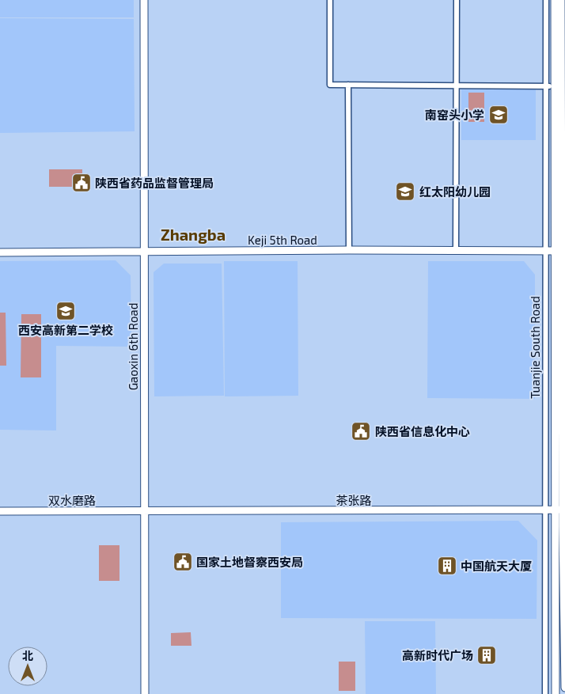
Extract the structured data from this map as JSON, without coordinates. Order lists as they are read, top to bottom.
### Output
{
  "streets": {
    "street": [
      "Keji 5th Road",
      "Gaoxin 6th Road",
      "Tuanjie South Road",
      "双水磨路",
      "茶张路"
    ]
  },
  "crossings": [
    ["Keji 5th Road", "Gaoxin 6th Road"],
    ["Keji 5th Road", "Tuanjie South Road"],
    ["Gaoxin 6th Road", "双水磨路"],
    ["Gaoxin 6th Road", "茶张路"],
    ["Tuanjie South Road", "茶张路"],
    ["双水磨路", "茶张路"]
  ],
  "districts": ["Zhangba"],
  "places": {
    "school or university": ["南窑头小学", "红太阳幼儿园", "西安高新第二学校"],
    "public building": ["陕西省药品监督管理局", "陕西省信息化中心", "国家土地督察西安局"],
    "building": ["中国航天大厦", "高新时代广场"]
  },
  "north": "top"
}
